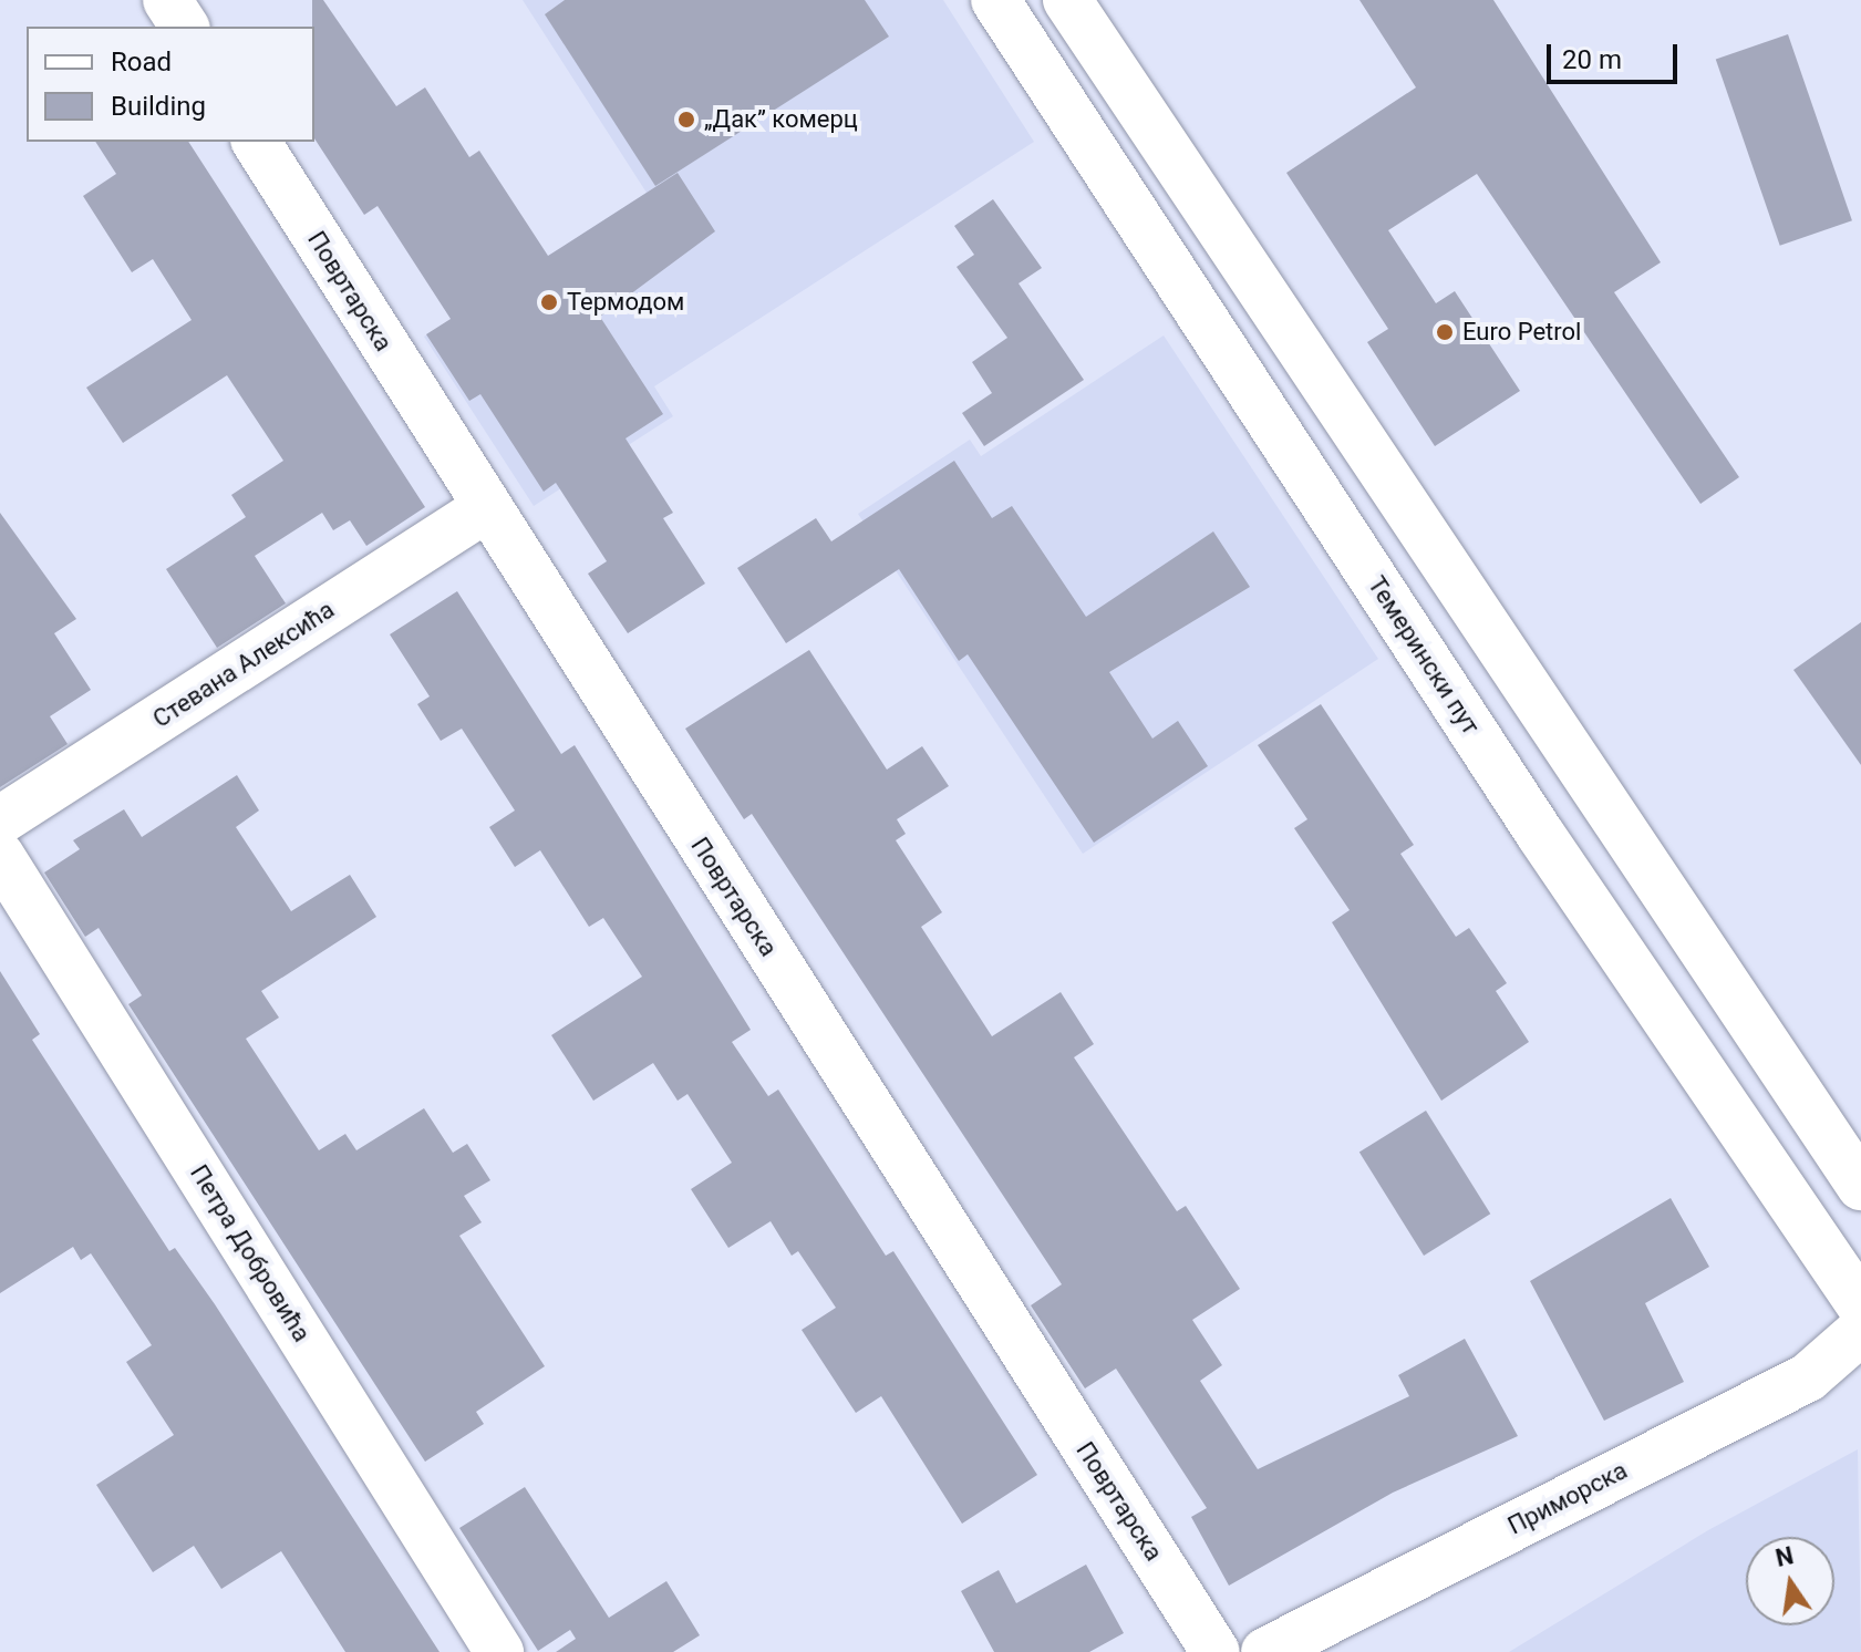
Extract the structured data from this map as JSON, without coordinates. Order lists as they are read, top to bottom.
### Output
{
  "streets": {
    "street": [
      "Повртарска",
      "Темерински пут",
      "Стевана Алексића",
      "Петра Добровића",
      "Приморска"
    ]
  },
  "crossings": [
    ["Повртарска", "Стевана Алексића"]
  ],
  "places": ["„Дак” комерц", "Термодом", "Euro Petrol"],
  "legend": ["Road", "Building"],
  "scale_bar": "20 m",
  "north": "top"
}
